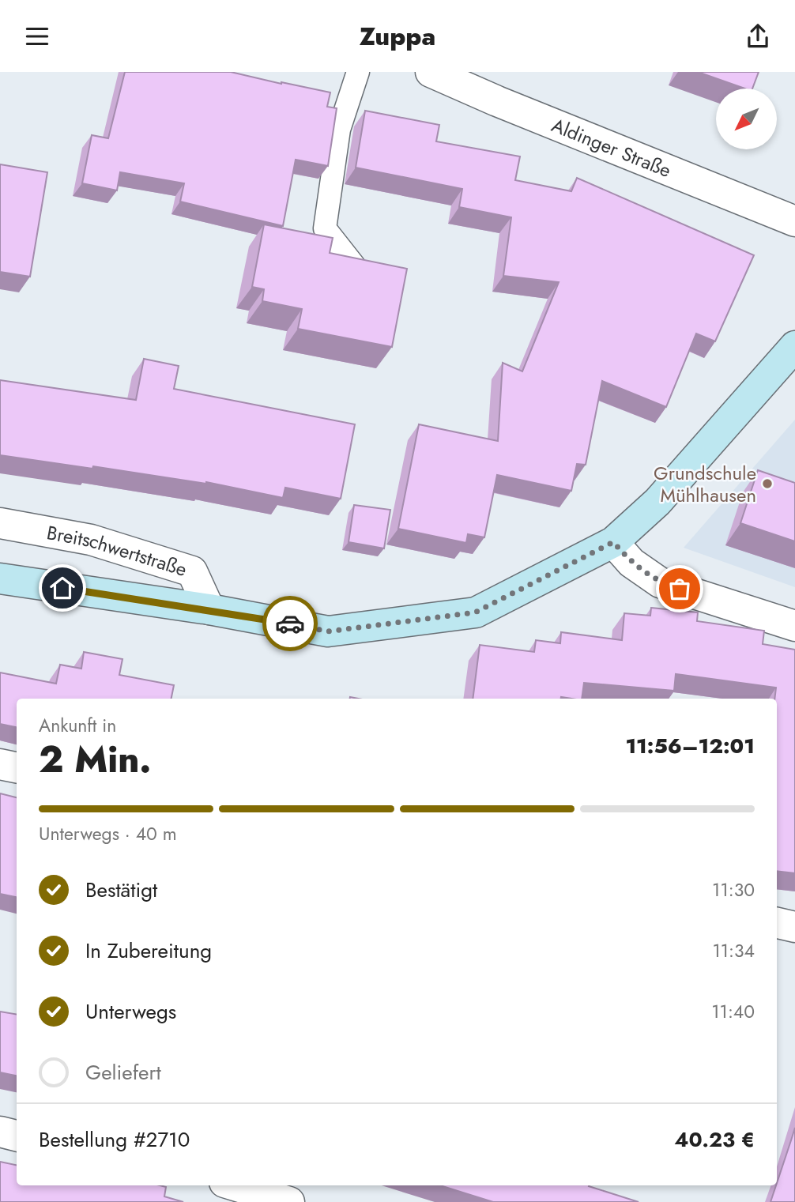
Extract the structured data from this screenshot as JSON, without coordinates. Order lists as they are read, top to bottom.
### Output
{
  "streets": {
    "street": ["Aldinger Straße", "Breitschwertstraße"]
  },
  "places": ["Grundschule Mühlhausen"],
  "north": "bottom left",
  "page": {
    "header": "Zuppa",
    "heading": ["2 Min.", "Ankunft in", "11:56–12:01"],
    "panel": ["Bestellung #2710", "40.23 €"],
    "bar": "Unterwegs · 40 m",
    "list": [
      ["Bestätigt", "11:30"],
      ["In Zubereitung", "11:34"],
      ["Unterwegs", "11:40"],
      "Geliefert"
    ]
  }
}
